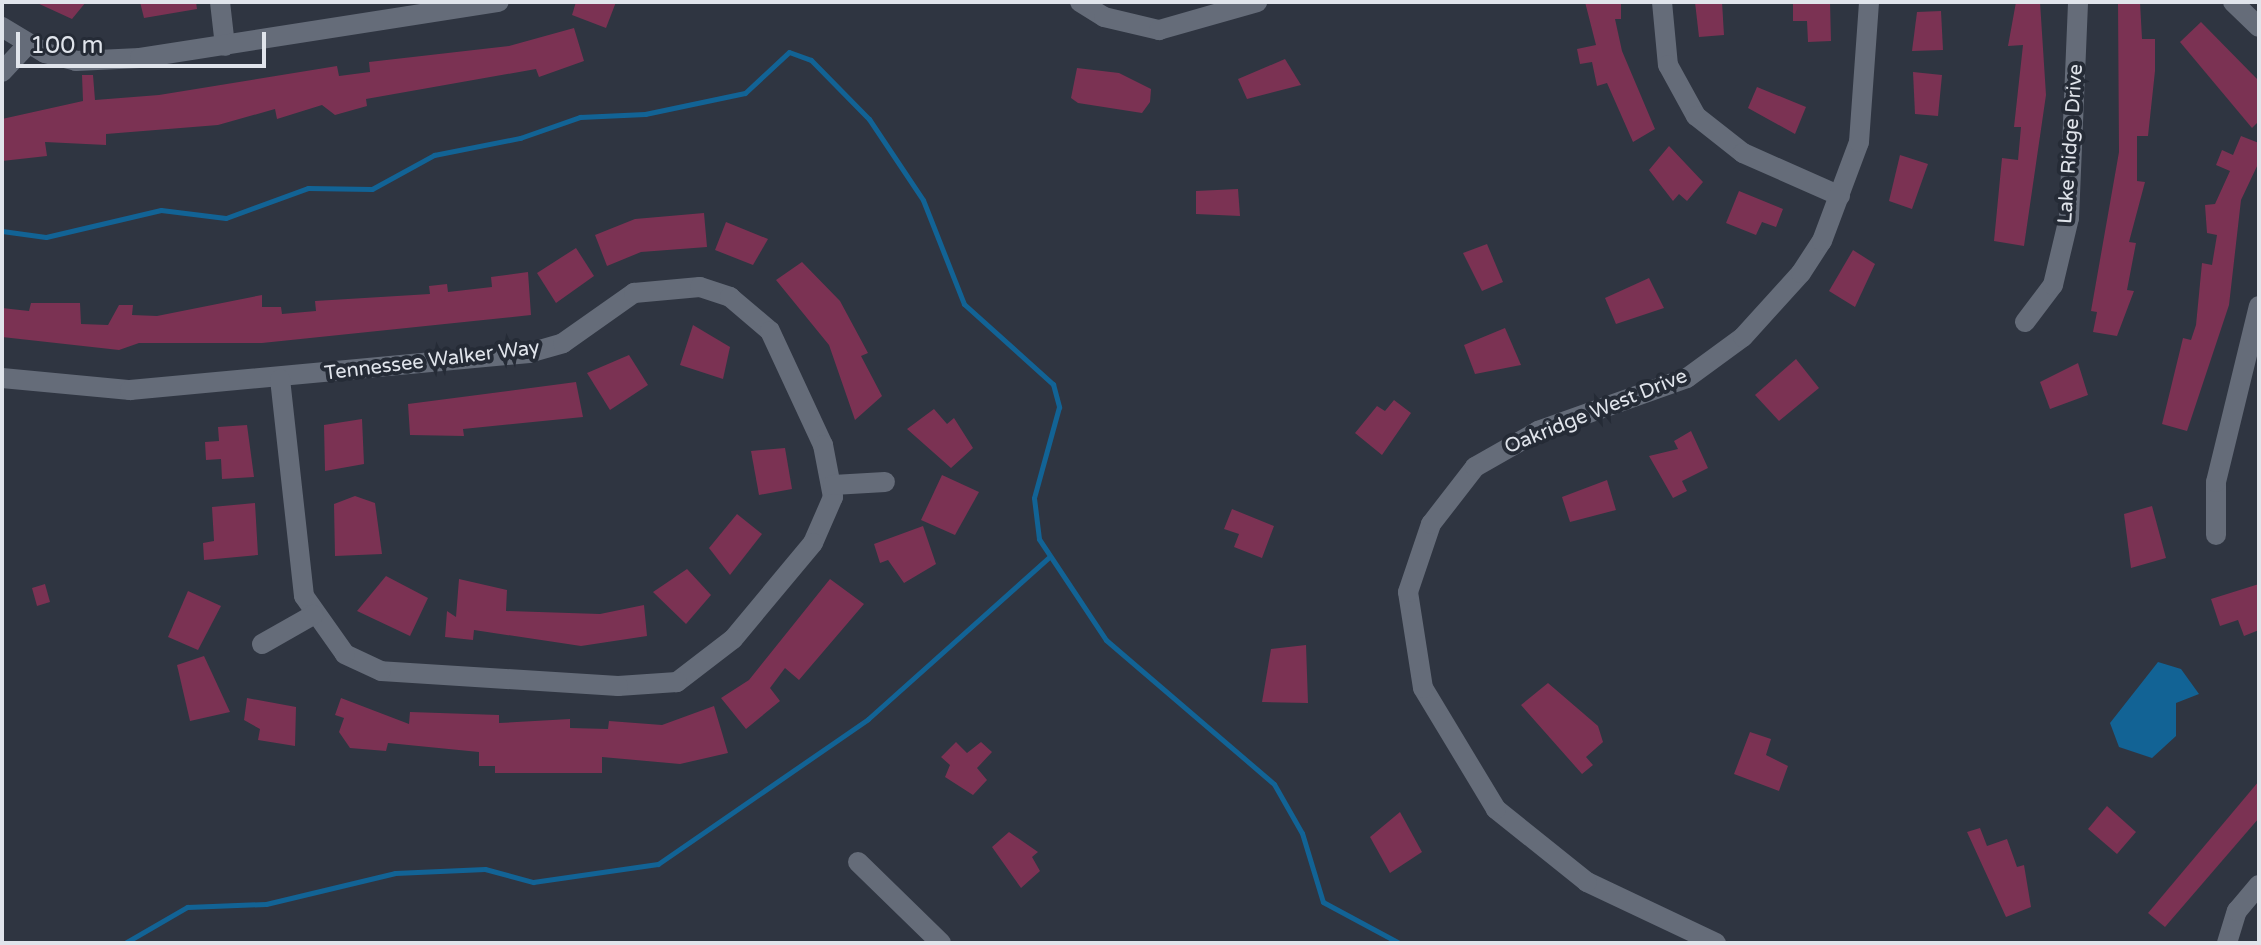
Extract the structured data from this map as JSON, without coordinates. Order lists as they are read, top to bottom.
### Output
{
  "streets": {
    "street": ["Lake Ridge Drive", "Tennessee Walker Way", "Oakridge West Drive"]
  },
  "scale_bar": "100 m"
}
